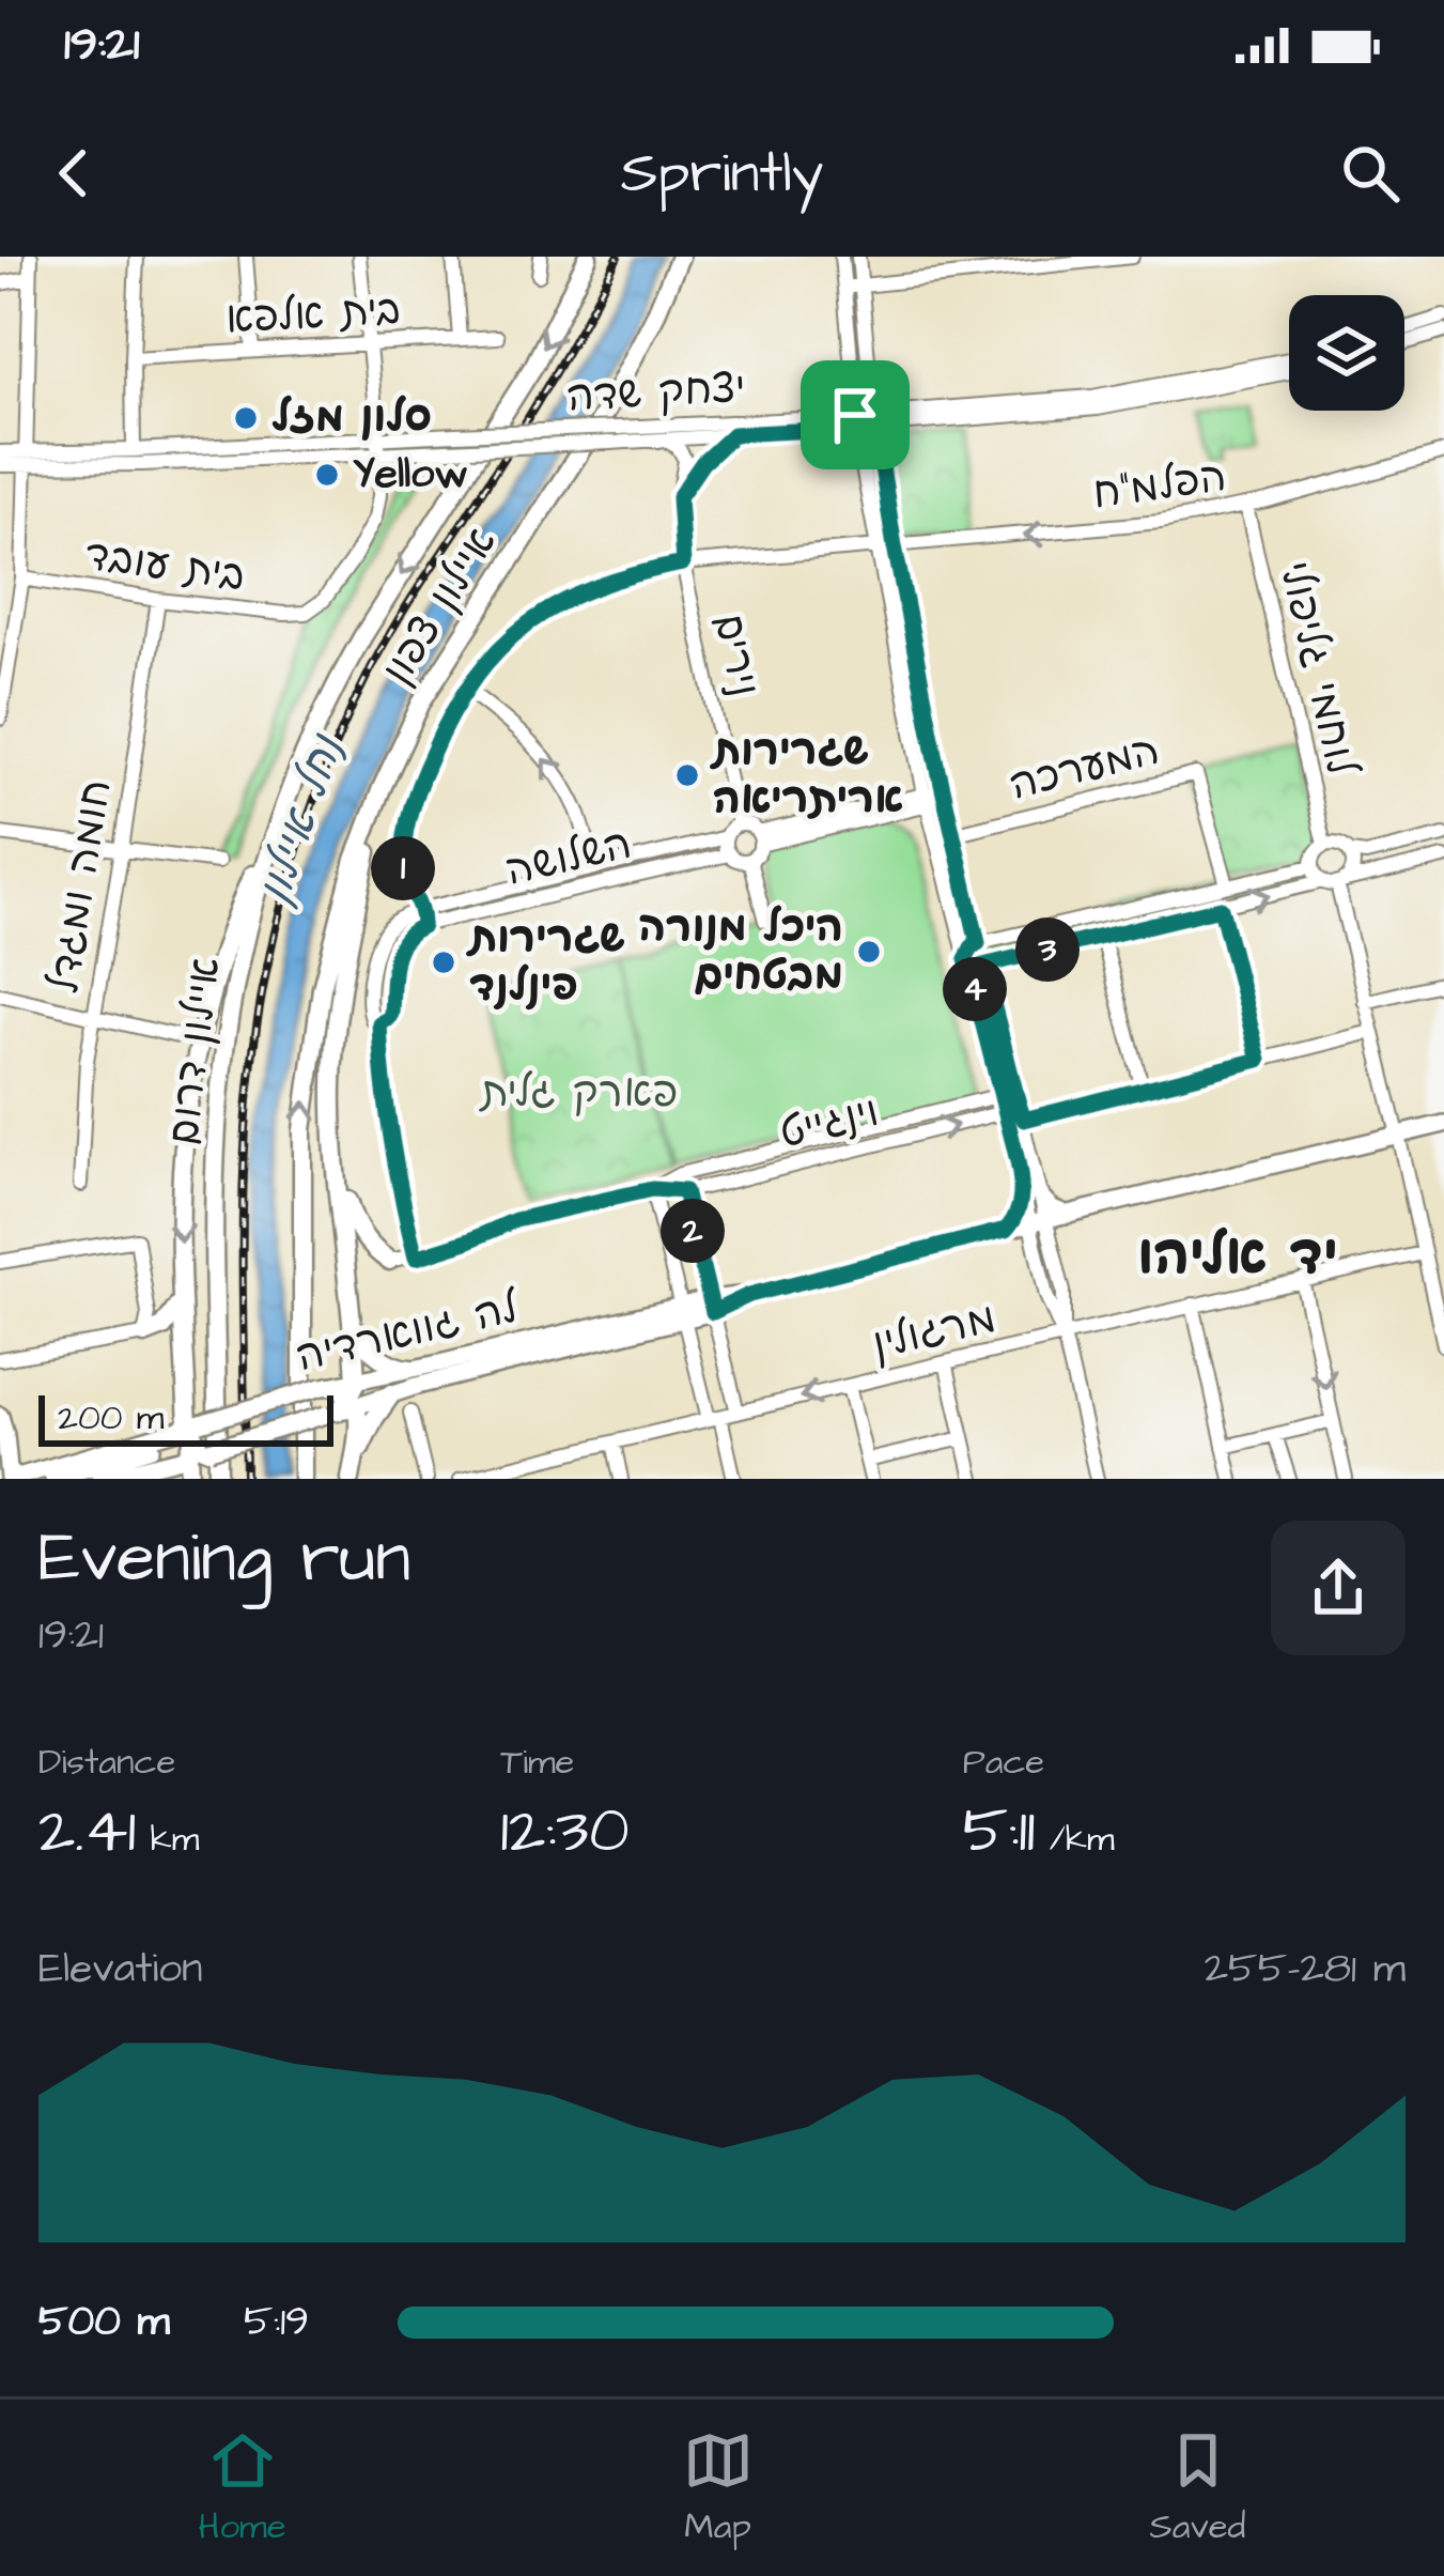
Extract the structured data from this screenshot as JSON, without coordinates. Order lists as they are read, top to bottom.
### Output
{
  "streets": {
    "highway": ["איילון צפון", "איילון דרום"],
    "main road": ["לה גווארדיה"],
    "street": [
      "בית אלפא",
      "יצחק שדה",
      "הפלמ\"ח",
      "בית עובד",
      "נירים",
      "לוחמי גליפולי",
      "המערכה",
      "השלושה",
      "חומה ומגדל",
      "וינגייט",
      "מרגולין"
    ]
  },
  "crossings": [
    ["יצחק שדה", "בית עובד"],
    ["יצחק שדה", "נירים"],
    ["הפלמ\"ח", "נירים"],
    ["הפלמ\"ח", "לוחמי גליפולי"],
    ["הפלמ\"ח", "השלושה"],
    ["בית עובד", "חומה ומגדל"]
  ],
  "one_way": ["איילון דרום"],
  "districts": ["יד אליהו"],
  "water": ["נחל איילון"],
  "parks": ["פארק גלית"],
  "places": [
    "סלון מזל",
    "Yellow",
    "שגרירות אריתריאה",
    "היכל מנורה מבטחים",
    "שגרירות פינלנד"
  ],
  "scale_bar": "200 m",
  "page": {
    "status": "19:21",
    "header": "Sprintly",
    "pins": [
      "1",
      "3",
      "4",
      "2"
    ],
    "scale": "200 m",
    "heading": ["Evening run", "19:21"],
    "stats": [
      ["Distance", "2.41 km"],
      ["Time", "12:30"],
      ["Pace", "5:11 /km"]
    ],
    "chart": ["Elevation", "255–281 m"],
    "list": [
      {
        "name": "500 m",
        "note": "5:19"
      }
    ],
    "tabs": ["Home", "Map", "Saved"]
  }
}
